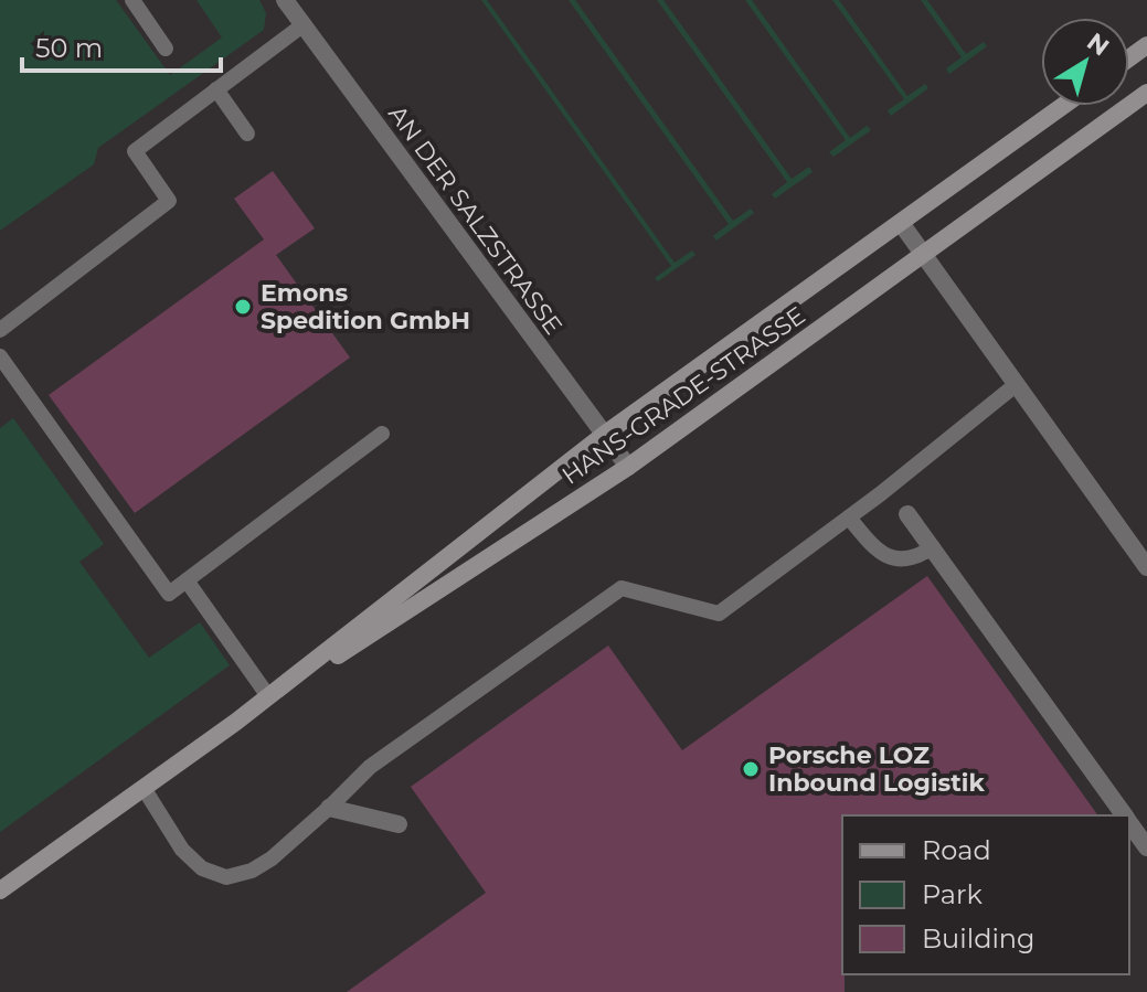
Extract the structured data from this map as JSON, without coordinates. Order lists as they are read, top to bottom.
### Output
{
  "streets": {
    "street": ["AN DER SALZSTRASSE", "HANS-GRADE-STRASSE"]
  },
  "crossings": [
    ["AN DER SALZSTRASSE", "HANS-GRADE-STRASSE"]
  ],
  "places": ["Emons Spedition GmbH", "Porsche LOZ Inbound Logistik"],
  "legend": ["Road", "Park", "Building"],
  "scale_bar": "50 m",
  "north": "top right"
}
